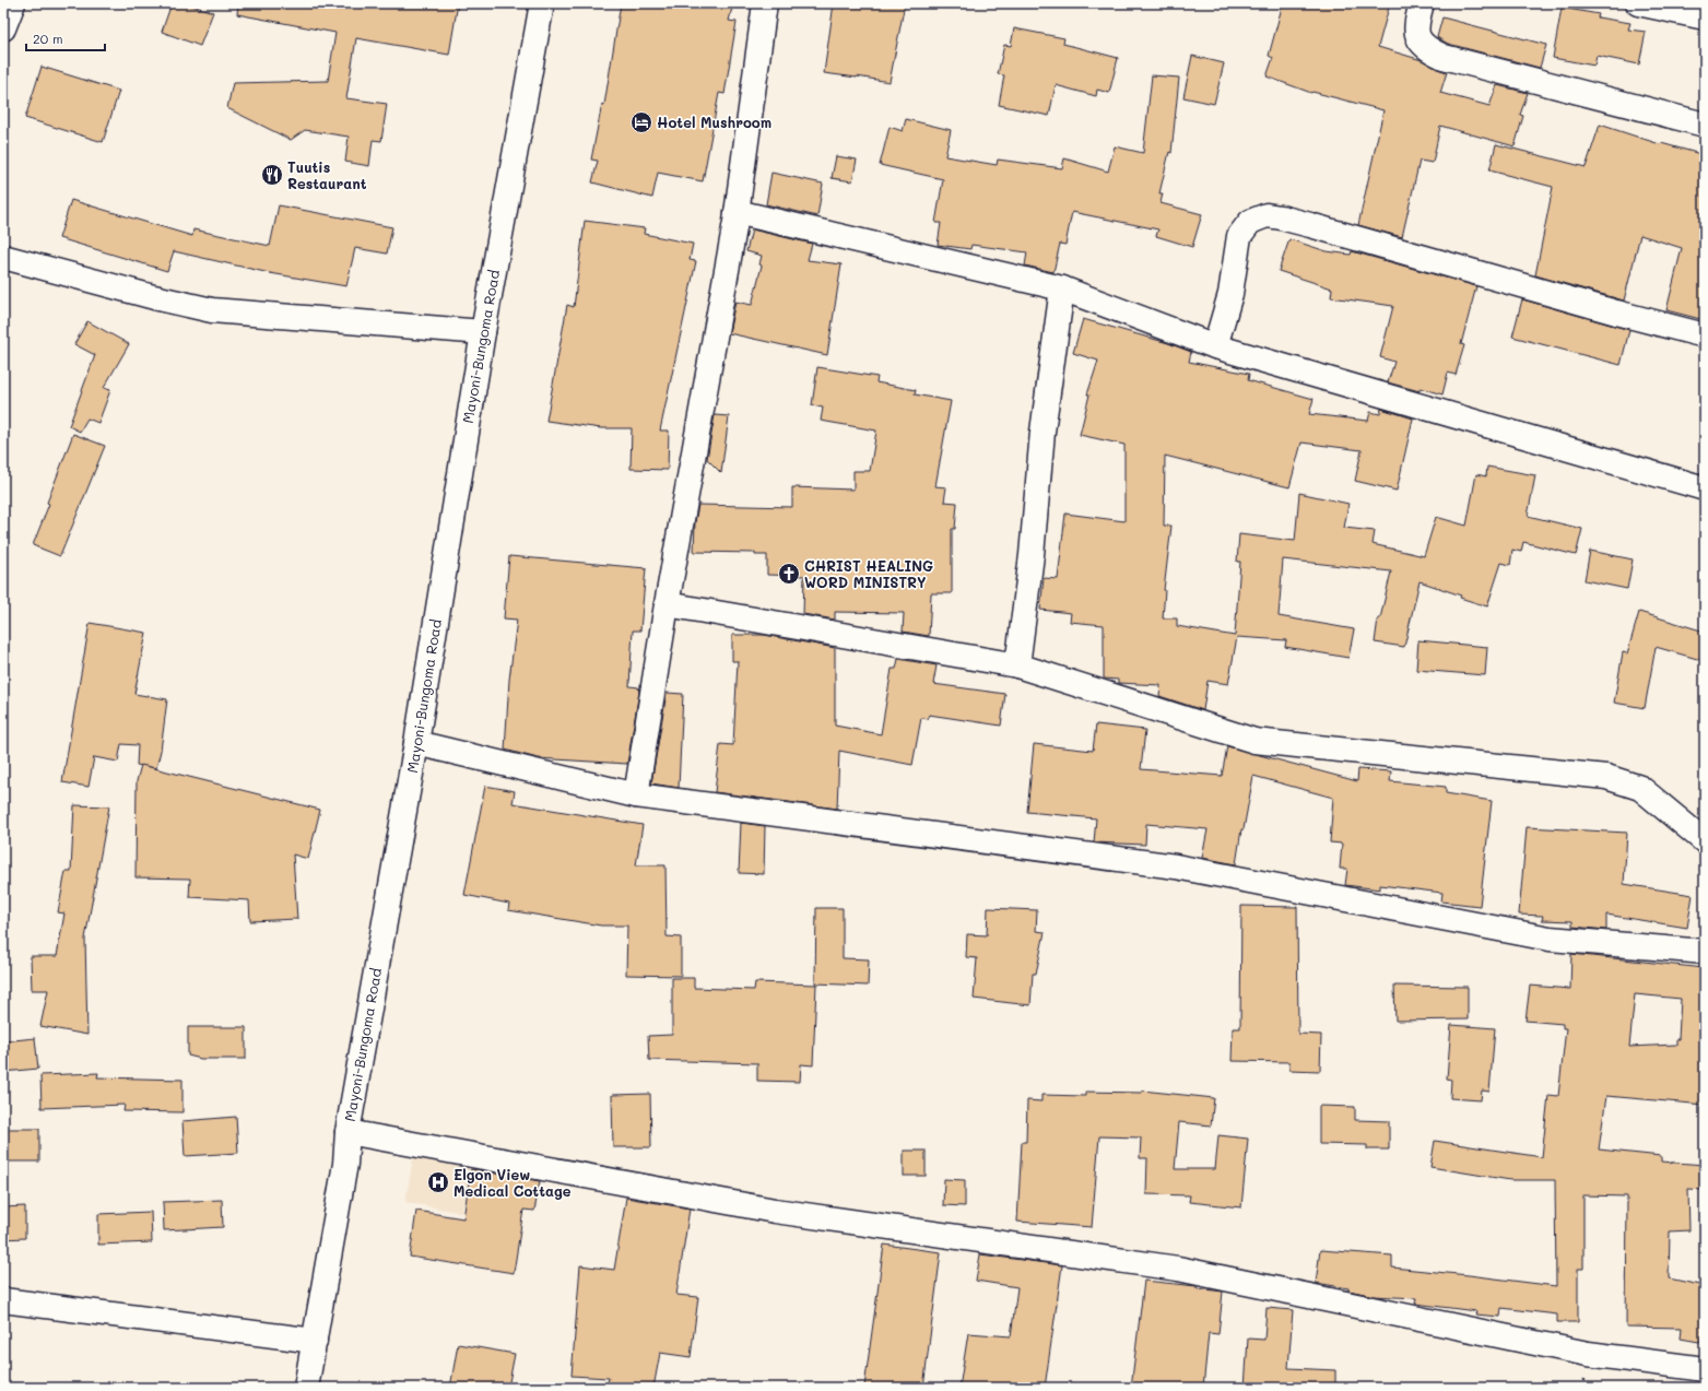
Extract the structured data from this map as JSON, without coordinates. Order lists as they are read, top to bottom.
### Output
{
  "streets": {
    "street": ["Mayoni-Bungoma Road"]
  },
  "places": {
    "hotel": ["Hotel Mushroom"],
    "restaurant": ["Tuutis Restaurant"],
    "church": ["CHRIST HEALING WORD MINISTRY"],
    "hospital": ["Elgon View Medical Cottage"]
  },
  "scale_bar": "20 m"
}
